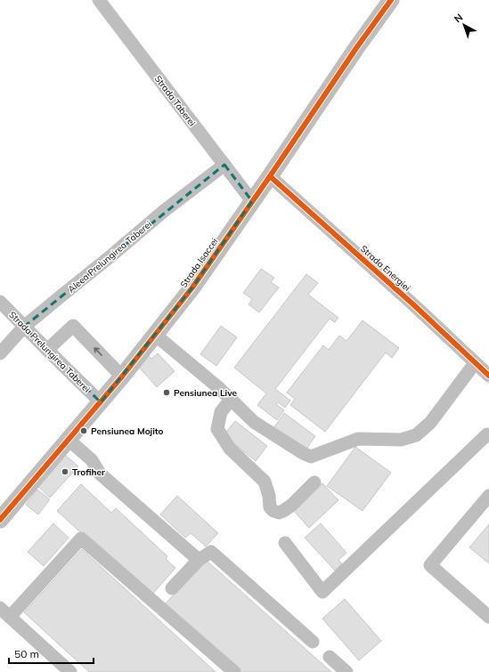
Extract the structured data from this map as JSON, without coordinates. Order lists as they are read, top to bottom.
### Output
{
  "streets": {
    "main road": ["Strada Isaccei"],
    "street": [
      "Strada Taberei",
      "Aleea Prelungirea Taberei",
      "Strada Energiei",
      "Strada Prelungirea Taberei"
    ]
  },
  "crossings": [
    ["Strada Taberei", "Aleea Prelungirea Taberei"],
    ["Strada Taberei", "Strada Isaccei"],
    ["Aleea Prelungirea Taberei", "Strada Prelungirea Taberei"],
    ["Strada Isaccei", "Strada Energiei"],
    ["Strada Isaccei", "Strada Prelungirea Taberei"]
  ],
  "places": ["Pensiunea Live", "Pensiunea Mojito", "Trofiher"],
  "scale_bar": "50 m",
  "north": "top left"
}
